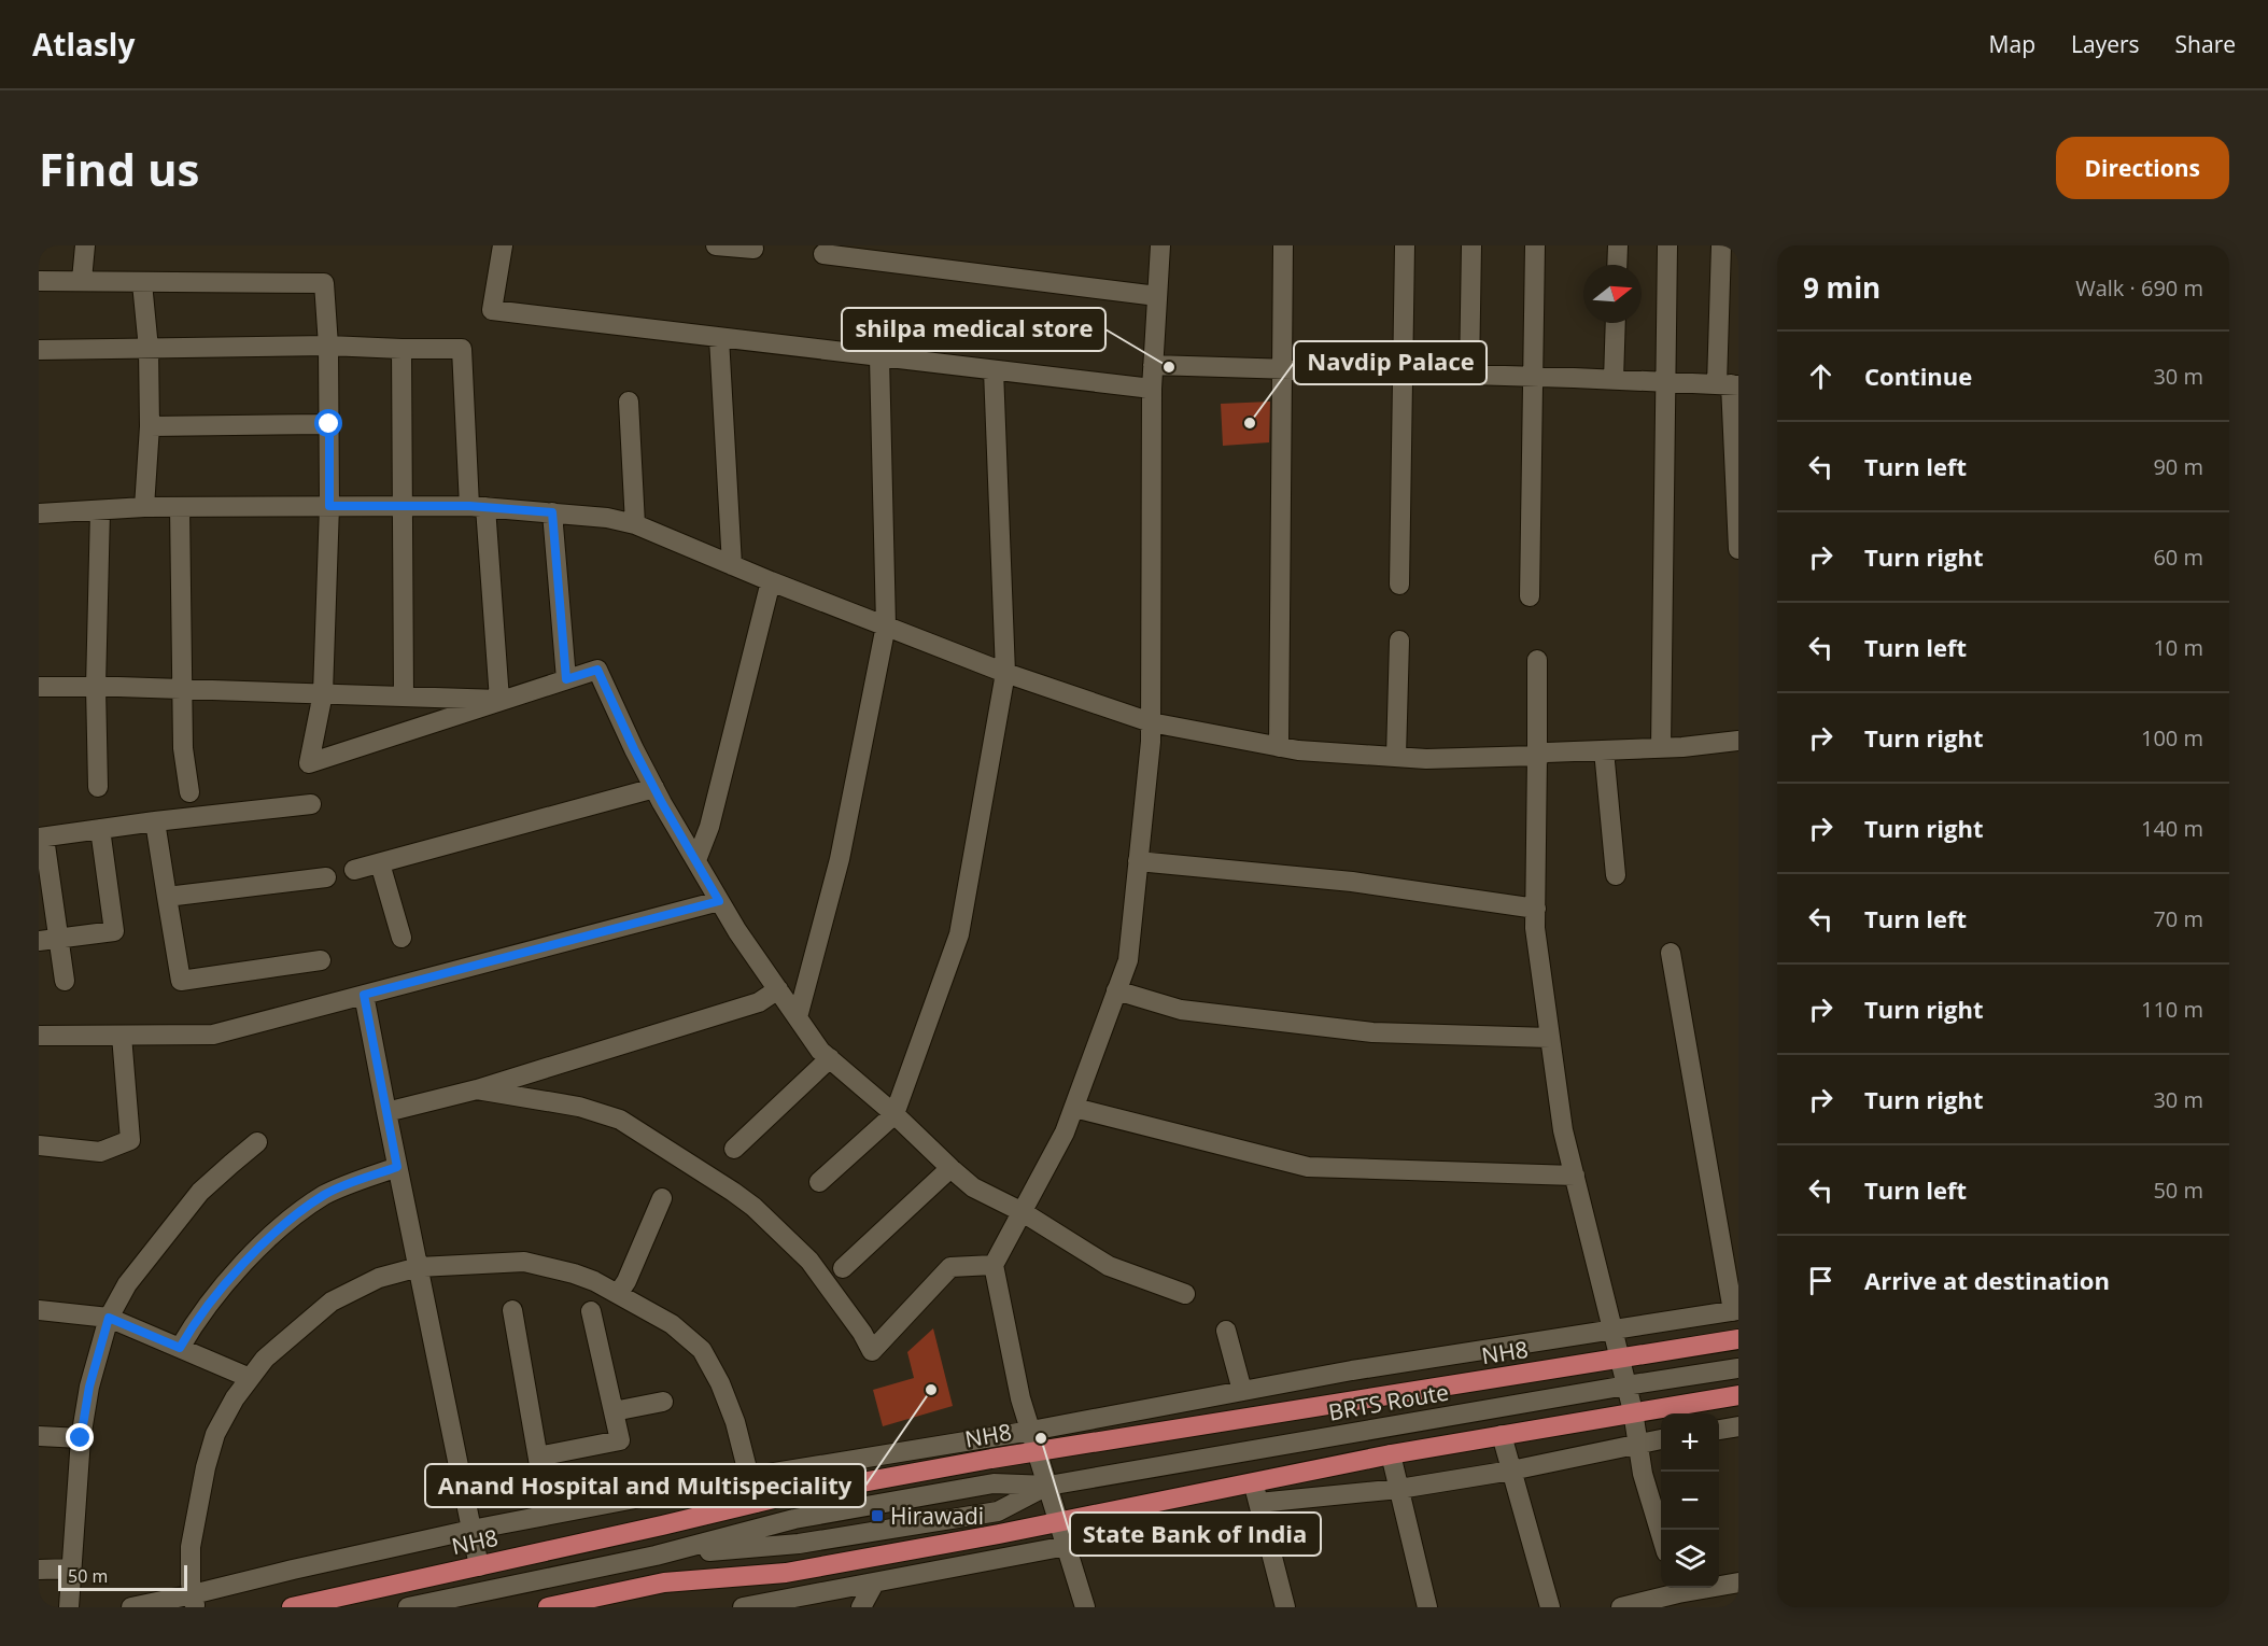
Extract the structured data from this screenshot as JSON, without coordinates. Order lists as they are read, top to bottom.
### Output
{
  "streets": {
    "main road": ["NH8"],
    "street": ["BRTS Route"]
  },
  "places": {
    "other": [
      "shilpa medical store",
      "Navdip Palace",
      "Anand Hospital and Multispeciality",
      "State Bank of India"
    ],
    "transit": ["Hirawadi"]
  },
  "scale_bar": "50 m",
  "north": "right",
  "page": {
    "header": "Atlasly",
    "nav": ["Map", "Layers", "Share"],
    "buttons": "Directions",
    "title": "Find us",
    "heading": ["9 min", "Walk · 690 m"],
    "list": [
      ["Continue", "30 m"],
      ["Turn left", "90 m"],
      ["Turn right", "60 m"],
      ["Turn left", "10 m"],
      ["Turn right", "100 m"],
      ["Turn right", "140 m"],
      ["Turn left", "70 m"],
      ["Turn right", "110 m"],
      ["Turn right", "30 m"],
      ["Turn left", "50 m"],
      "Arrive at destination"
    ],
    "map_buttons": ["+", "−"],
    "scale": "50 m"
  }
}
